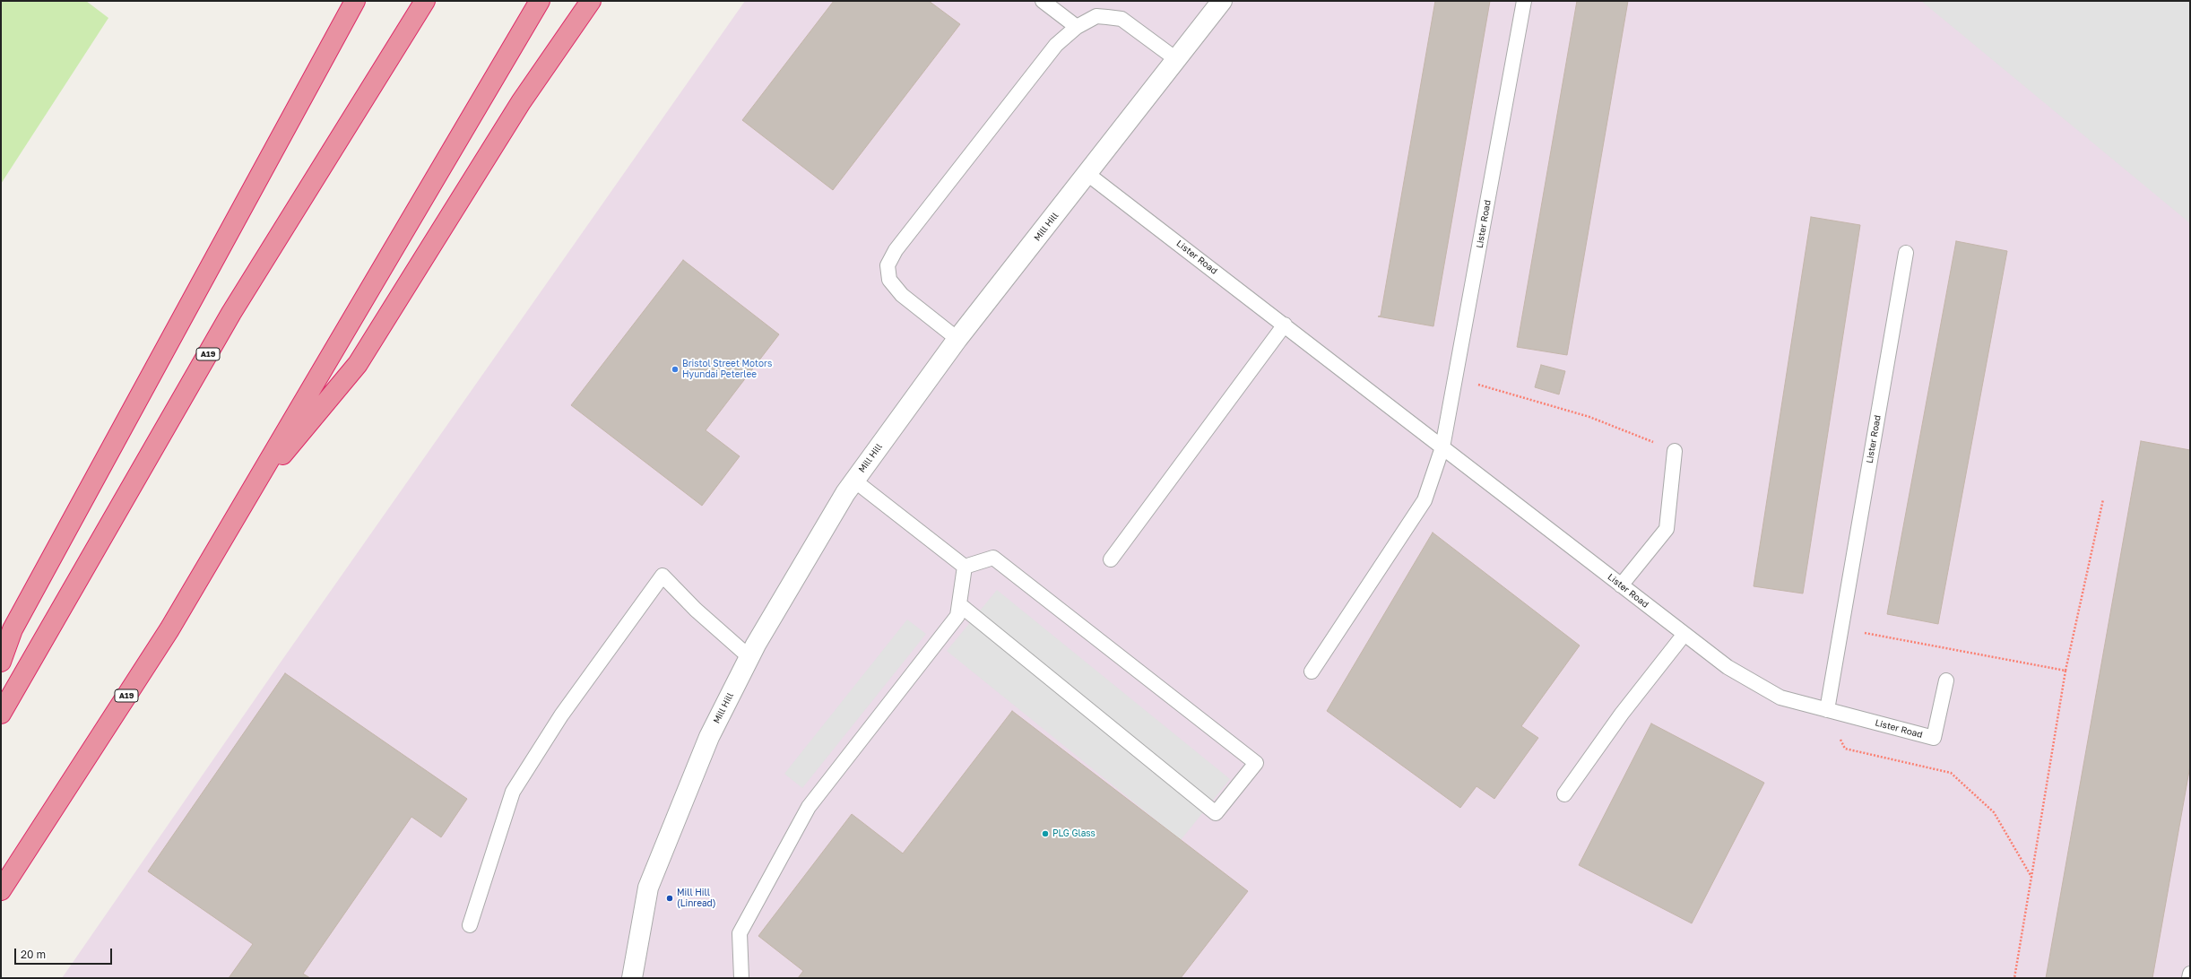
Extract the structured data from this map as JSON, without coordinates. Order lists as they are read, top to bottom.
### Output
{
  "streets": {
    "highway": ["A19"],
    "street": ["Mill Hill"],
    "lane": ["Lister Road"]
  },
  "crossings": [
    ["Lister Road", "Mill Hill"]
  ],
  "places": ["Bristol Street Motors Hyundai Peterlee", "PLG Glass", "Mill Hill (Linread)"],
  "scale_bar": "20 m"
}
